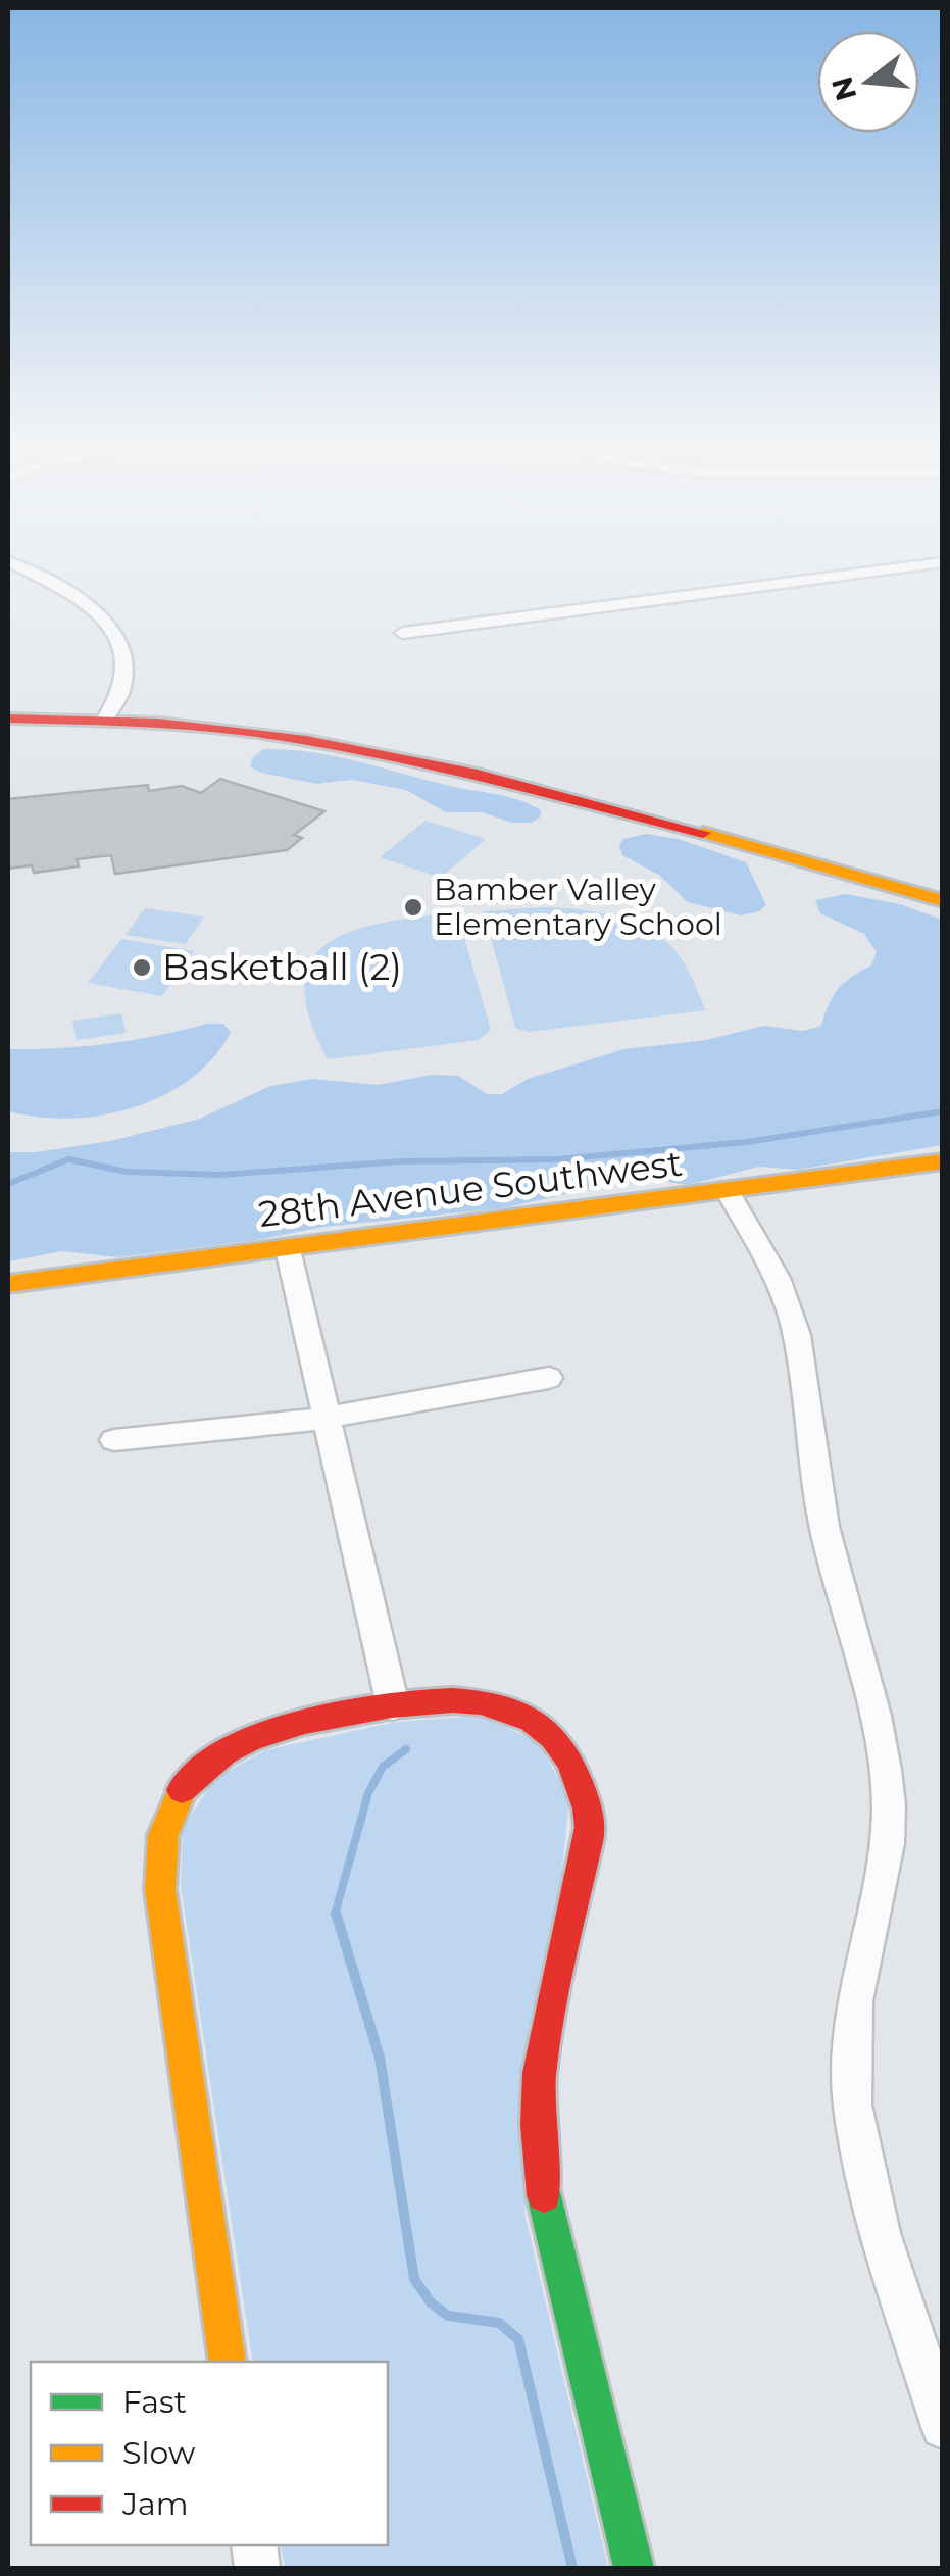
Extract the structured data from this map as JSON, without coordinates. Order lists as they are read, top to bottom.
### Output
{
  "streets": {
    "street": ["28th Avenue Southwest"]
  },
  "places": ["Bamber Valley Elementary School", "Basketball (2)"],
  "legend": ["Fast", "Slow", "Jam"],
  "north": "left"
}
